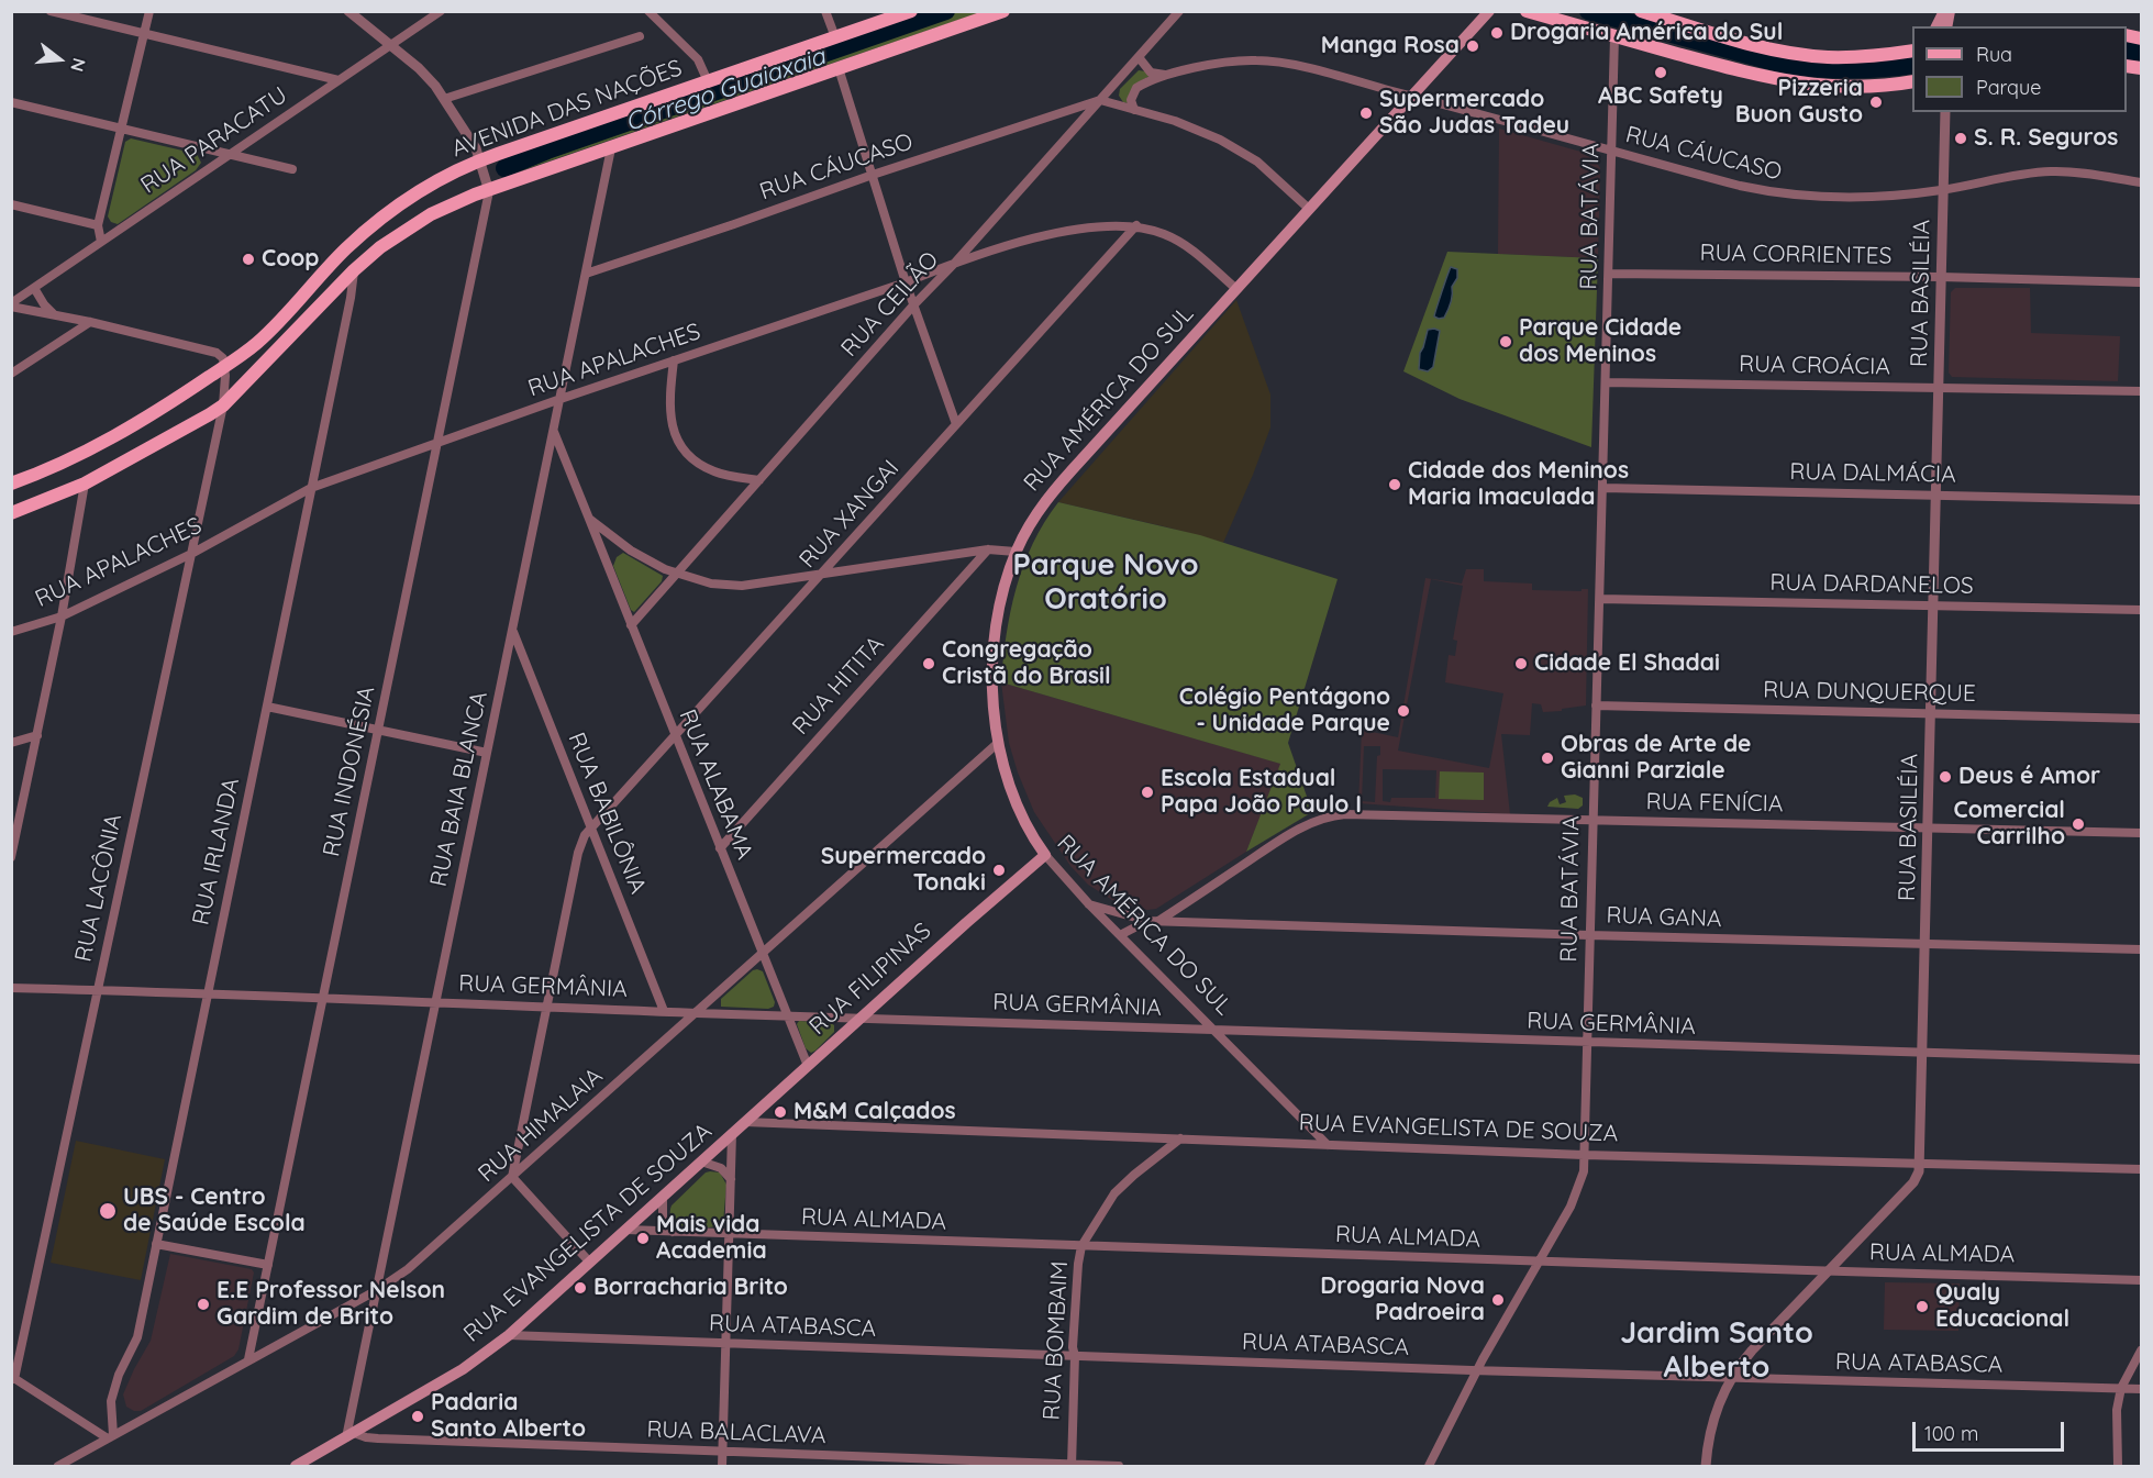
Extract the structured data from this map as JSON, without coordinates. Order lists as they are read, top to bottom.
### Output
{
  "streets": {
    "main road": [
      "AVENIDA DAS NAÇÕES",
      "RUA AMÉRICA DO SUL",
      "RUA FILIPINAS",
      "RUA EVANGELISTA DE SOUZA"
    ],
    "street": [
      "RUA PARACATU",
      "RUA CÁUCASO",
      "RUA BATÁVIA",
      "RUA CORRIENTES",
      "RUA BASILÉIA",
      "RUA CEILÃO",
      "RUA APALACHES",
      "RUA CROÁCIA",
      "RUA DALMÁCIA",
      "RUA XANGAI",
      "RUA DARDANELOS",
      "RUA HITITA",
      "RUA DUNQUERQUE",
      "RUA INDONÉSIA",
      "RUA ALABAMA",
      "RUA BAIA BLANCA",
      "RUA FENÍCIA",
      "RUA BABILÔNIA",
      "RUA IRLANDA",
      "RUA LACÔNIA",
      "RUA GANA",
      "RUA GERMÂNIA",
      "RUA HIMALAIA",
      "RUA ALMADA",
      "RUA ATABASCA",
      "RUA BOMBAIM",
      "RUA BALACLAVA"
    ]
  },
  "crossings": [
    ["AVENIDA DAS NAÇÕES", "RUA LACÔNIA"],
    ["RUA CÁUCASO", "RUA BATÁVIA"],
    ["RUA CÁUCASO", "RUA BASILÉIA"],
    ["RUA CÁUCASO", "RUA CEILÃO"],
    ["RUA CÁUCASO", "RUA AMÉRICA DO SUL"],
    ["RUA CÁUCASO", "RUA BAIA BLANCA"],
    ["RUA BATÁVIA", "RUA CORRIENTES"],
    ["RUA BATÁVIA", "RUA CROÁCIA"],
    ["RUA BATÁVIA", "RUA DALMÁCIA"],
    ["RUA BATÁVIA", "RUA DARDANELOS"],
    ["RUA BATÁVIA", "RUA DUNQUERQUE"],
    ["RUA BATÁVIA", "RUA FENÍCIA"],
    ["RUA BATÁVIA", "RUA GANA"],
    ["RUA BATÁVIA", "RUA GERMÂNIA"],
    ["RUA BATÁVIA", "RUA EVANGELISTA DE SOUZA"],
    ["RUA BATÁVIA", "RUA ALMADA"],
    ["RUA BATÁVIA", "RUA ATABASCA"],
    ["RUA CORRIENTES", "RUA BASILÉIA"],
    ["RUA BASILÉIA", "RUA CROÁCIA"],
    ["RUA BASILÉIA", "RUA DALMÁCIA"],
    ["RUA BASILÉIA", "RUA DARDANELOS"],
    ["RUA BASILÉIA", "RUA DUNQUERQUE"],
    ["RUA BASILÉIA", "RUA FENÍCIA"],
    ["RUA BASILÉIA", "RUA GANA"],
    ["RUA BASILÉIA", "RUA GERMÂNIA"],
    ["RUA BASILÉIA", "RUA EVANGELISTA DE SOUZA"],
    ["RUA BASILÉIA", "RUA ALMADA"],
    ["RUA BASILÉIA", "RUA ATABASCA"],
    ["RUA CEILÃO", "RUA APALACHES"],
    ["RUA CEILÃO", "RUA ALABAMA"],
    ["RUA APALACHES", "RUA AMÉRICA DO SUL"],
    ["RUA APALACHES", "RUA XANGAI"],
    ["RUA APALACHES", "RUA INDONÉSIA"],
    ["RUA APALACHES", "RUA BAIA BLANCA"],
    ["RUA APALACHES", "RUA IRLANDA"],
    ["RUA APALACHES", "RUA LACÔNIA"],
    ["RUA AMÉRICA DO SUL", "RUA GANA"],
    ["RUA AMÉRICA DO SUL", "RUA FILIPINAS"],
    ["RUA AMÉRICA DO SUL", "RUA GERMÂNIA"],
    ["RUA AMÉRICA DO SUL", "RUA HIMALAIA"],
    ["RUA AMÉRICA DO SUL", "RUA EVANGELISTA DE SOUZA"],
    ["RUA XANGAI", "RUA ALABAMA"],
    ["RUA XANGAI", "RUA BABILÔNIA"],
    ["RUA XANGAI", "RUA GERMÂNIA"],
    ["RUA XANGAI", "RUA HIMALAIA"],
    ["RUA HITITA", "RUA ALABAMA"],
    ["RUA INDONÉSIA", "RUA GERMÂNIA"],
    ["RUA INDONÉSIA", "RUA HIMALAIA"],
    ["RUA ALABAMA", "RUA BAIA BLANCA"],
    ["RUA ALABAMA", "RUA FILIPINAS"],
    ["RUA ALABAMA", "RUA GERMÂNIA"],
    ["RUA ALABAMA", "RUA HIMALAIA"],
    ["RUA BAIA BLANCA", "RUA BABILÔNIA"],
    ["RUA BAIA BLANCA", "RUA GERMÂNIA"],
    ["RUA BAIA BLANCA", "RUA HIMALAIA"],
    ["RUA BAIA BLANCA", "RUA EVANGELISTA DE SOUZA"],
    ["RUA BAIA BLANCA", "RUA BALACLAVA"],
    ["RUA FENÍCIA", "RUA GANA"],
    ["RUA BABILÔNIA", "RUA GERMÂNIA"],
    ["RUA IRLANDA", "RUA GERMÂNIA"],
    ["RUA IRLANDA", "RUA HIMALAIA"],
    ["RUA LACÔNIA", "RUA GERMÂNIA"],
    ["RUA FILIPINAS", "RUA GERMÂNIA"],
    ["RUA FILIPINAS", "RUA EVANGELISTA DE SOUZA"],
    ["RUA GERMÂNIA", "RUA HIMALAIA"],
    ["RUA EVANGELISTA DE SOUZA", "RUA ALMADA"],
    ["RUA EVANGELISTA DE SOUZA", "RUA ATABASCA"],
    ["RUA EVANGELISTA DE SOUZA", "RUA BOMBAIM"],
    ["RUA EVANGELISTA DE SOUZA", "RUA BALACLAVA"],
    ["RUA ALMADA", "RUA BOMBAIM"],
    ["RUA ATABASCA", "RUA BOMBAIM"],
    ["RUA BOMBAIM", "RUA BALACLAVA"]
  ],
  "districts": ["Parque Novo Oratório", "Jardim Santo Alberto"],
  "water": ["Córrego Guaiaxaia"],
  "places": [
    "Drogaria América do Sul",
    "Manga Rosa",
    "ABC Safety",
    "Pizzeria Buon Gusto",
    "Supermercado São Judas Tadeu",
    "S. R. Seguros",
    "Coop",
    "Parque Cidade dos Meninos",
    "Cidade dos Meninos Maria Imaculada",
    "Congregação Cristã do Brasil",
    "Cidade El Shadai",
    "Colégio Pentágono - Unidade Parque",
    "Obras de Arte de Gianni Parziale",
    "Deus é Amor",
    "Escola Estadual Papa João Paulo I",
    "Comercial Carrilho",
    "Supermercado Tonaki",
    "M&M Calçados",
    "UBS - Centro de Saúde Escola",
    "Mais vida Academia",
    "Borracharia Brito",
    "Drogaria Nova Padroeira",
    "E.E Professor Nelson Gardim de Brito",
    "Qualy Educacional",
    "Padaria Santo Alberto"
  ],
  "legend": ["Rua", "Parque"],
  "scale_bar": "100 m",
  "north": "right"
}
